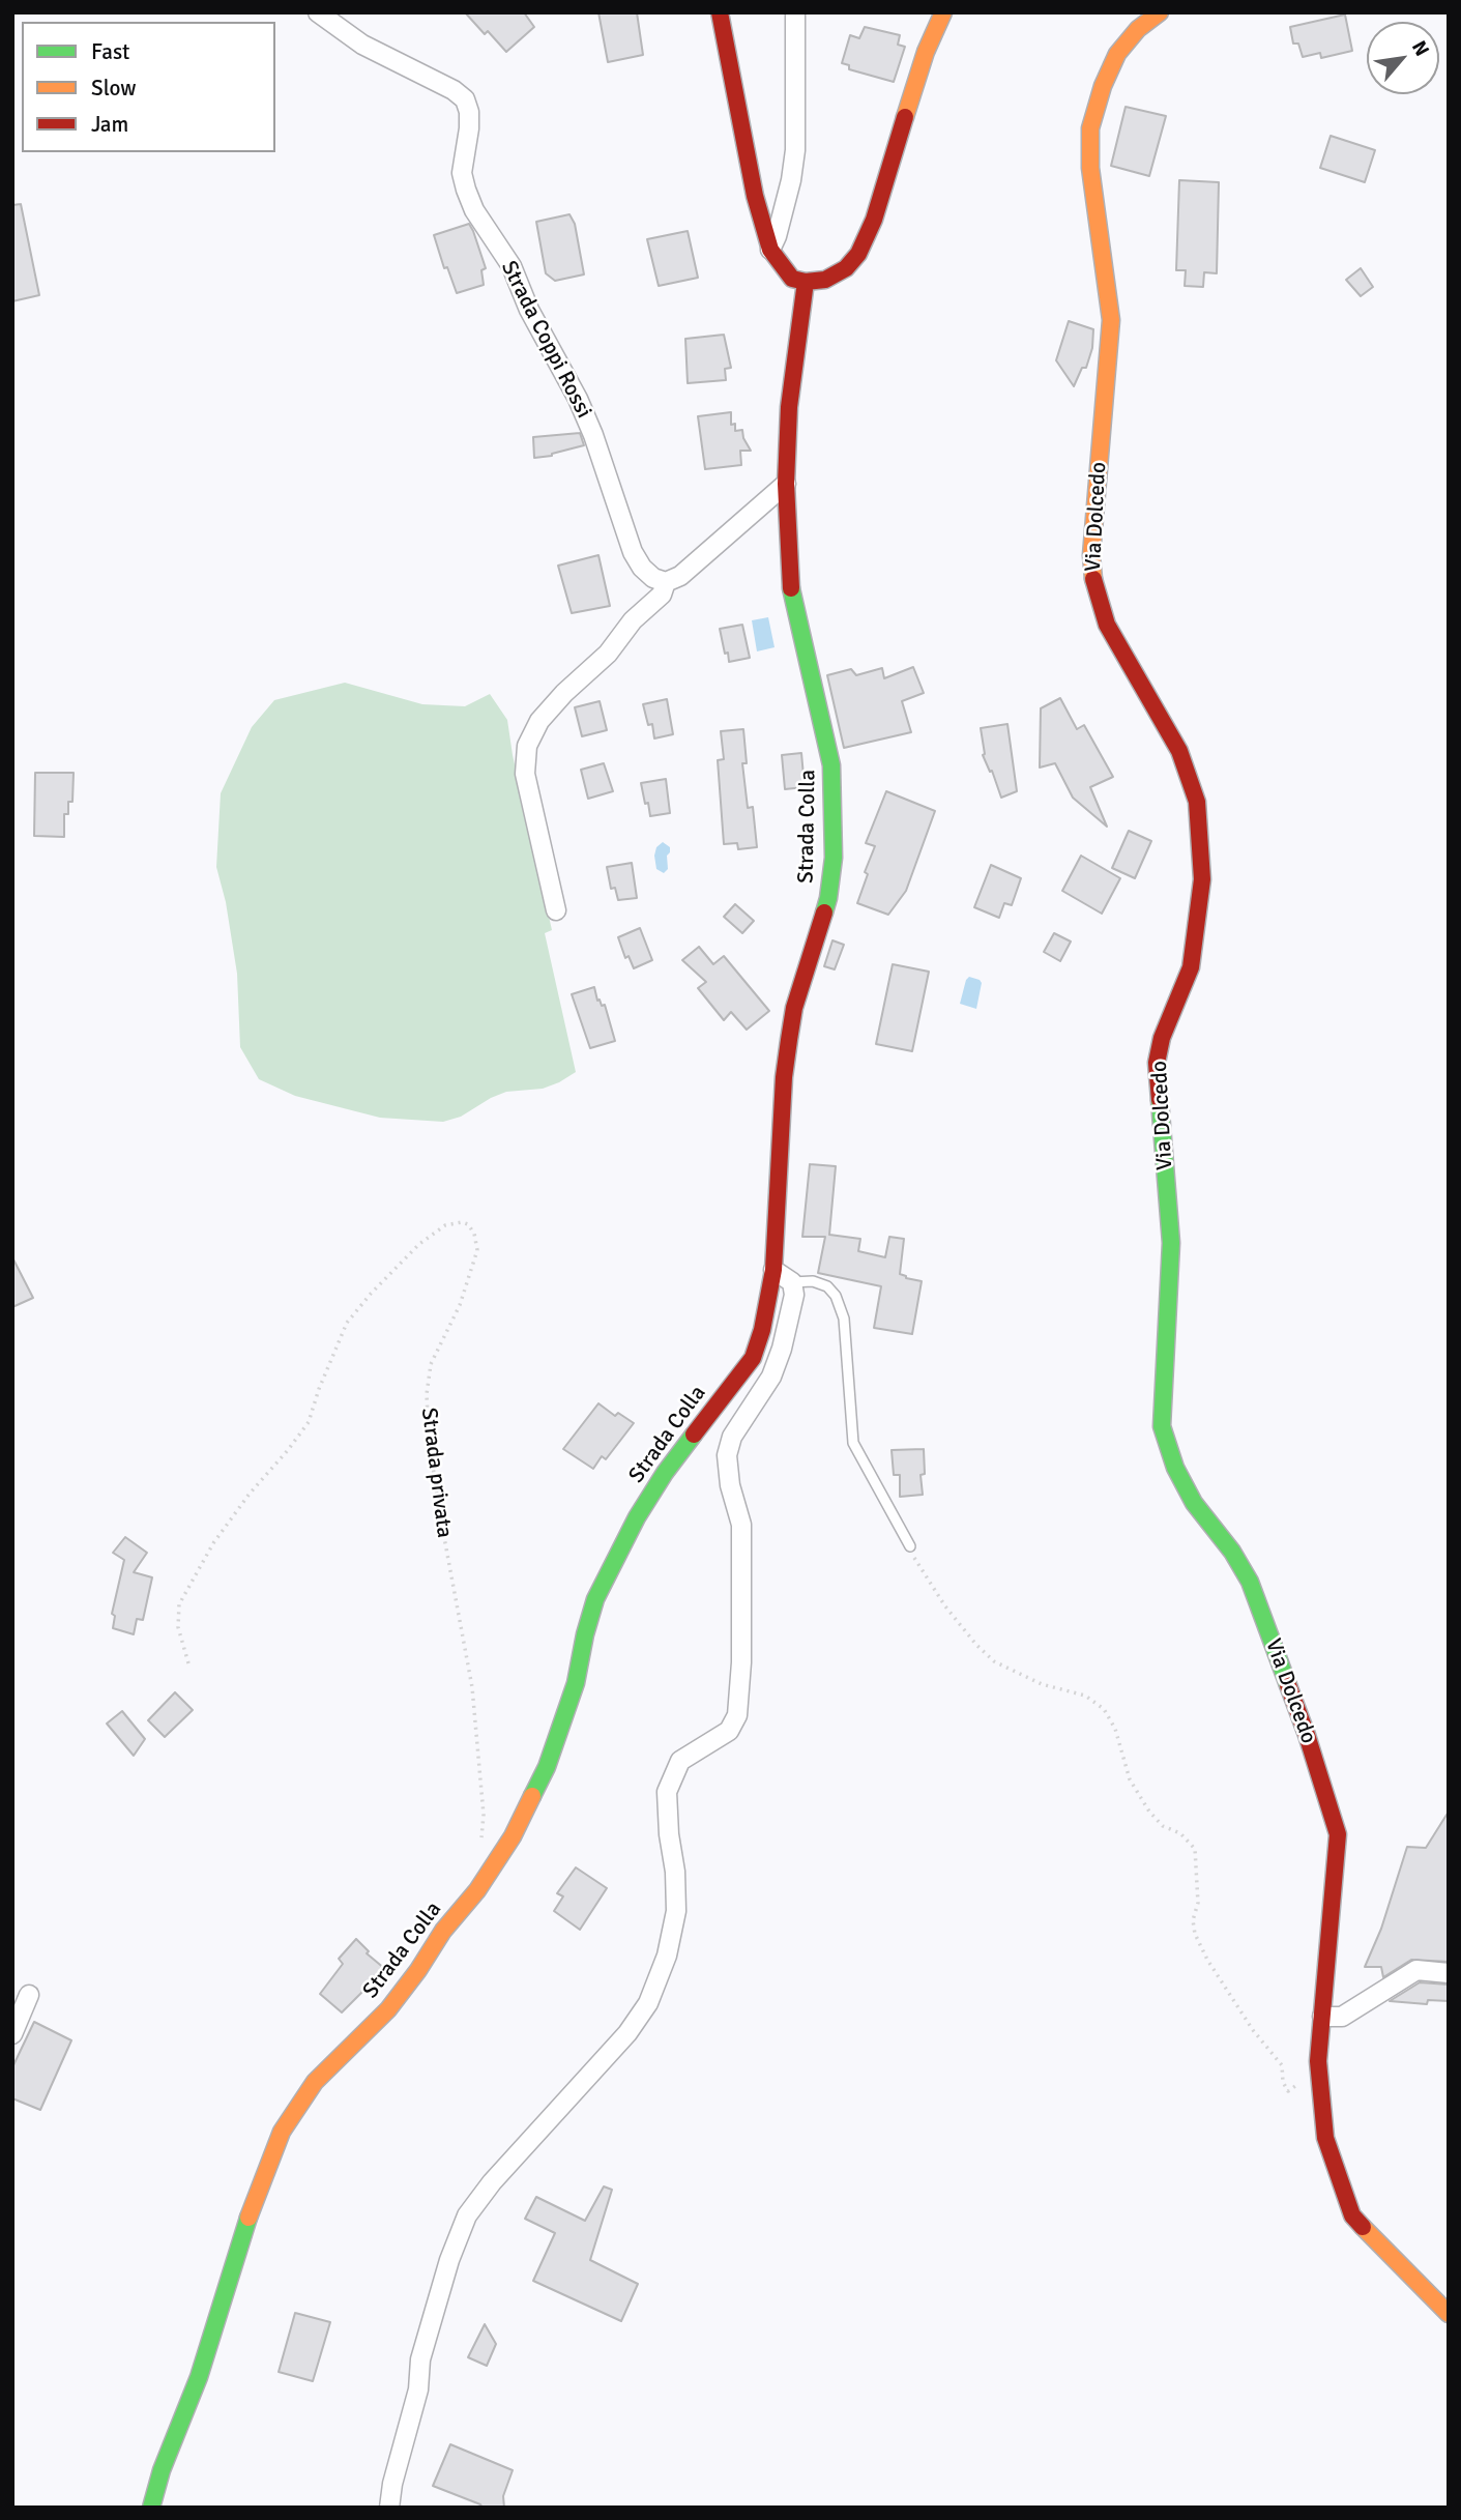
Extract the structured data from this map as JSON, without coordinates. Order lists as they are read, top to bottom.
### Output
{
  "streets": {
    "main road": ["Via Dolcedo", "Strada Colla"],
    "street": ["Strada Coppi Rossi"],
    "path": ["Strada privata"]
  },
  "legend": ["Fast", "Slow", "Jam"],
  "north": "top right"
}
